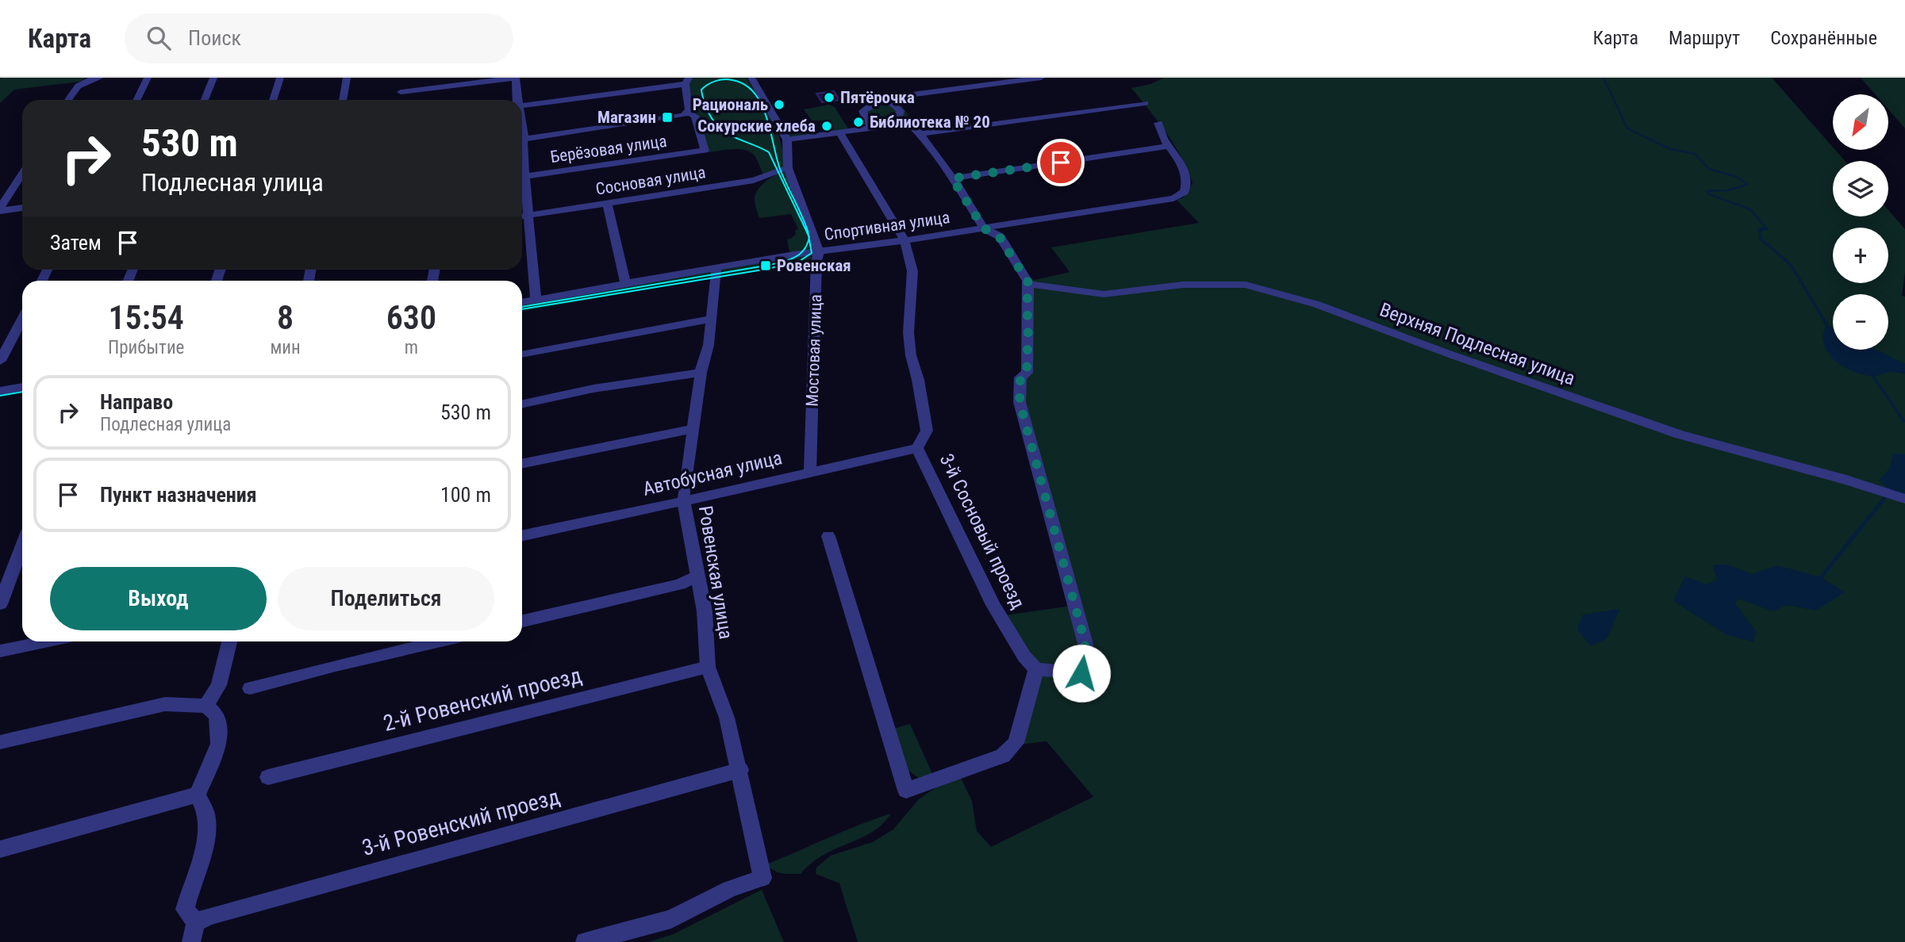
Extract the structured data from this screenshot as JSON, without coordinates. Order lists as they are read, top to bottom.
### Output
{
  "streets": {
    "street": [
      "Берёзовая улица",
      "Сосновая улица",
      "Спортивная улица",
      "Верхняя Подлесная улица",
      "Мостовая улица",
      "Автобусная улица",
      "3-й Сосновый проезд",
      "Ровенская улица",
      "2-й Ровенский проезд",
      "3-й Ровенский проезд"
    ]
  },
  "crossings": [
    ["Сосновая улица", "Мостовая улица"],
    ["Спортивная улица", "Мостовая улица"],
    ["Спортивная улица", "3-й Сосновый проезд"],
    ["Спортивная улица", "Ровенская улица"],
    ["Мостовая улица", "Автобусная улица"],
    ["Автобусная улица", "3-й Сосновый проезд"],
    ["Автобусная улица", "Ровенская улица"],
    ["Ровенская улица", "2-й Ровенский проезд"],
    ["Ровенская улица", "3-й Ровенский проезд"]
  ],
  "places": {
    "other": [
      "Пятёрочка",
      "Рациональ",
      "Библиотека № 20",
      "Сокурские хлеба"
    ],
    "transit": ["Магазин", "Ровенская"]
  },
  "north": "bottom left",
  "page": {
    "header": "Карта",
    "search": "Поиск",
    "nav": ["Карта", "Маршрут", "Сохранённые"],
    "map_buttons": ["+", "−"],
    "turn": ["530 m", "Подлесная улица"],
    "then": "Затем",
    "eta": [
      "15:54",
      "Прибытие",
      "8",
      "мин",
      "630",
      "m"
    ],
    "list": [
      {
        "name": "Направо",
        "note": "Подлесная улица",
        "value": "530 m"
      },
      {
        "name": "Пункт назначения",
        "value": "100 m"
      }
    ],
    "buttons": ["Выход", "Поделиться"]
  }
}
